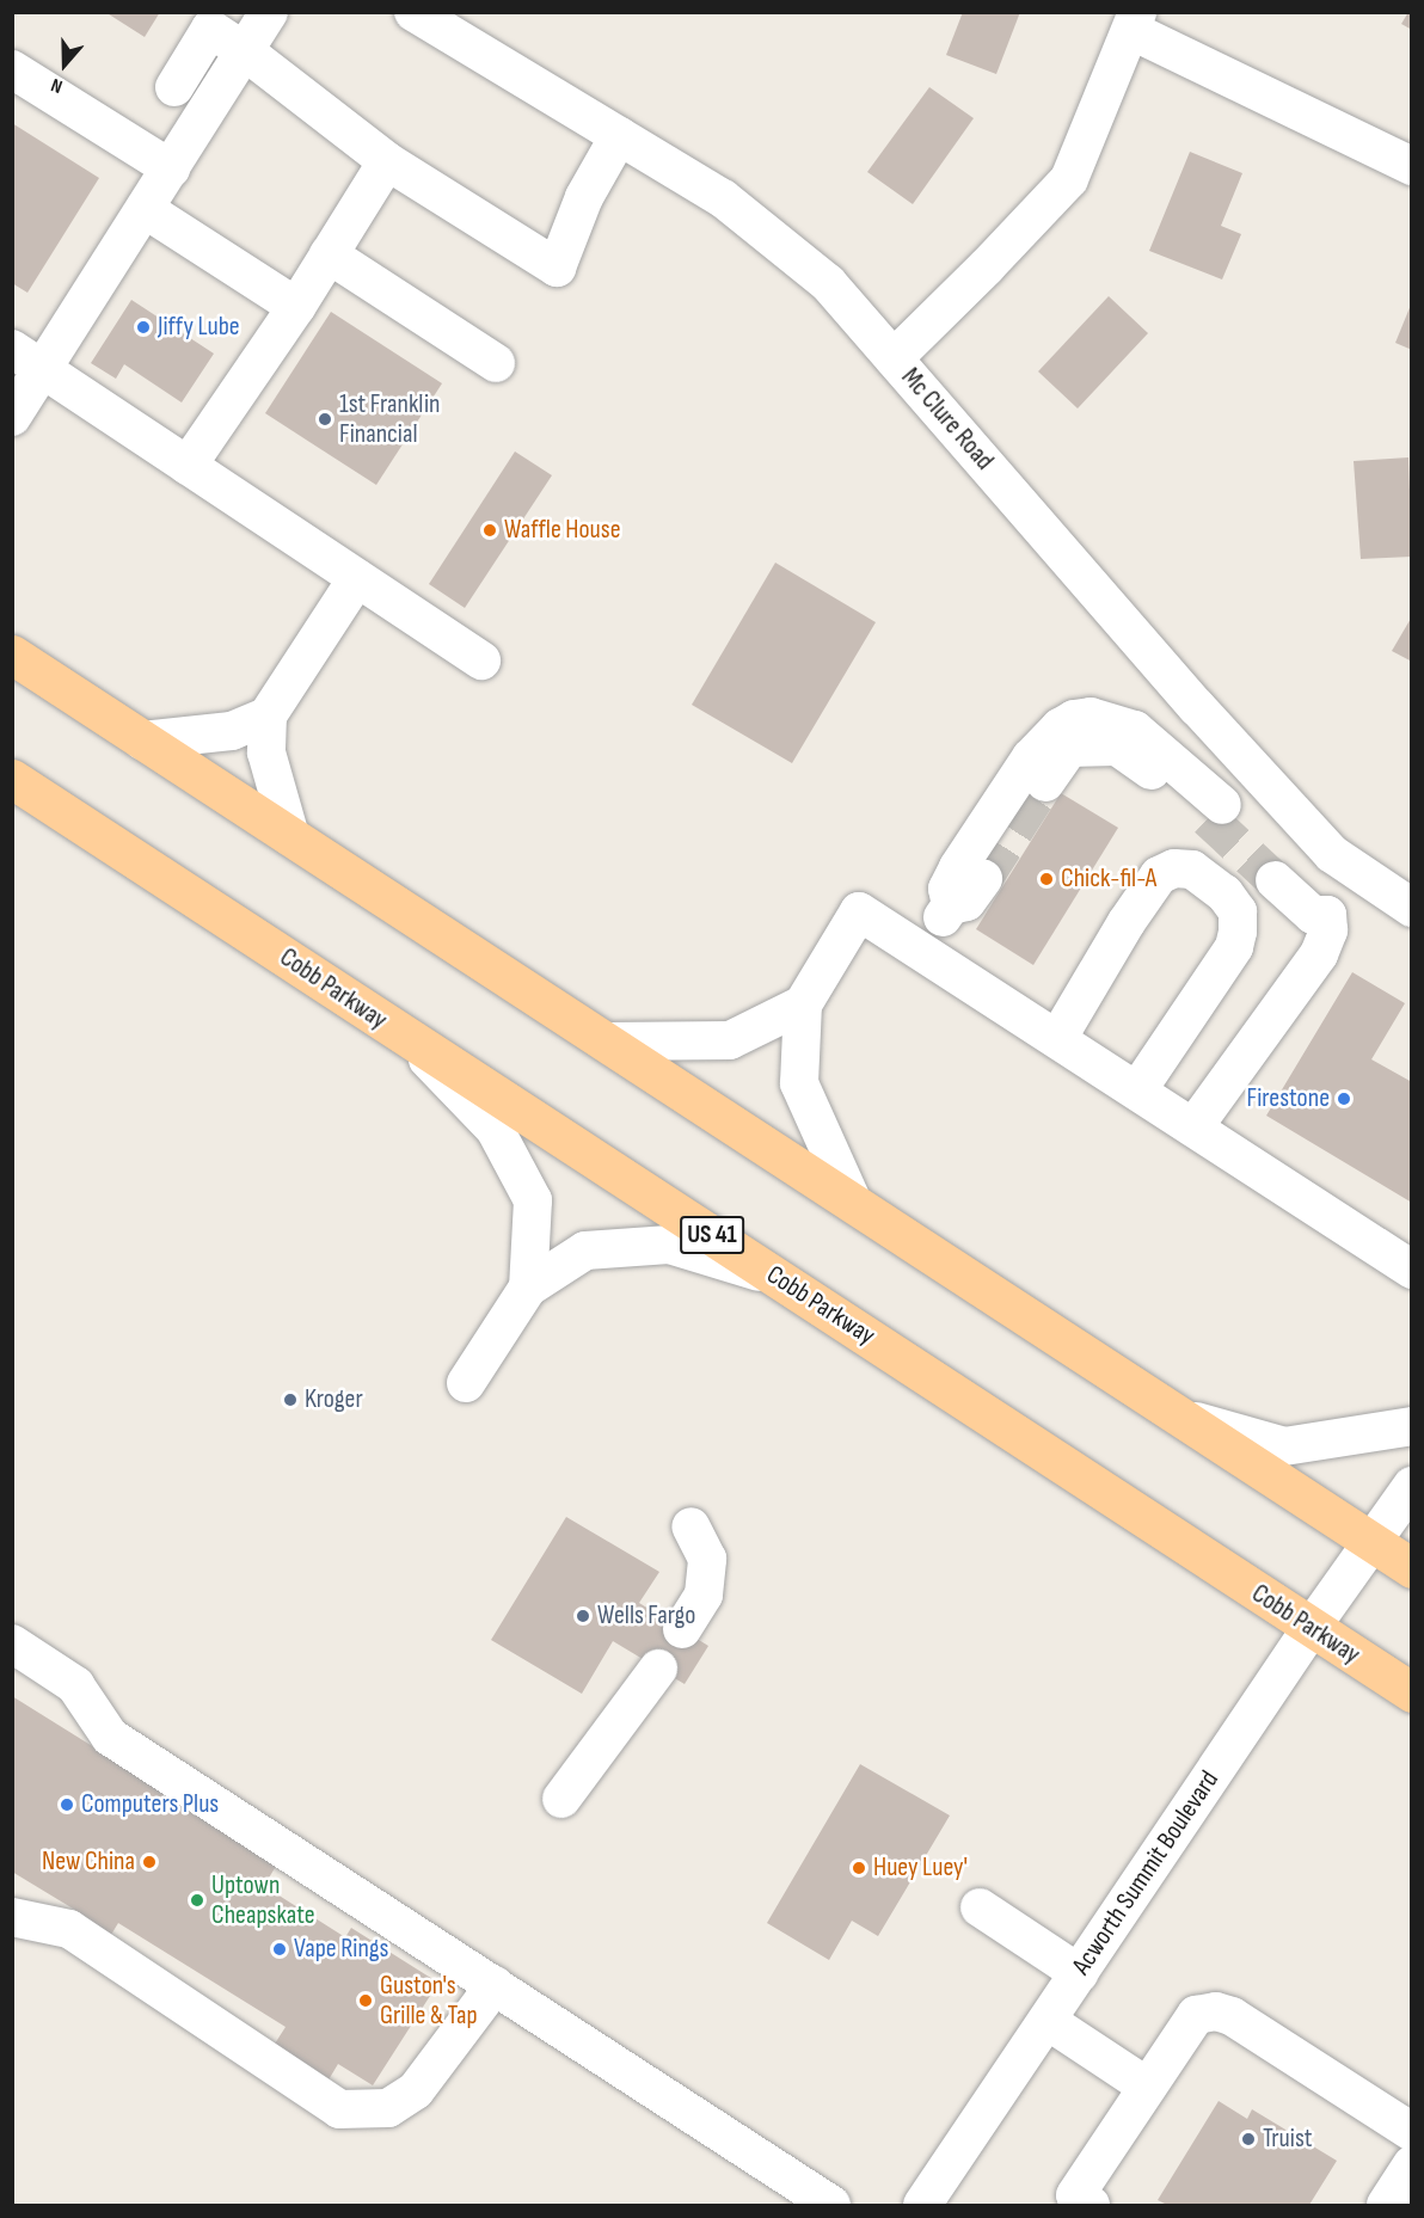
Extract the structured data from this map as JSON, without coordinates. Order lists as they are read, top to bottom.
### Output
{
  "streets": {
    "main road": ["Cobb Parkway", "US 41"],
    "street": ["Mc Clure Road", "Acworth Summit Boulevard"]
  },
  "crossings": [
    ["Cobb Parkway", "Acworth Summit Boulevard"]
  ],
  "places": [
    "Jiffy Lube",
    "1st Franklin Financial",
    "Waffle House",
    "Chick-fil-A",
    "Firestone",
    "Kroger",
    "Wells Fargo",
    "Computers Plus",
    "New China",
    "Huey Luey'",
    "Uptown Cheapskate",
    "Vape Rings",
    "Guston's Grille & Tap",
    "Truist"
  ],
  "north": "bottom"
}
